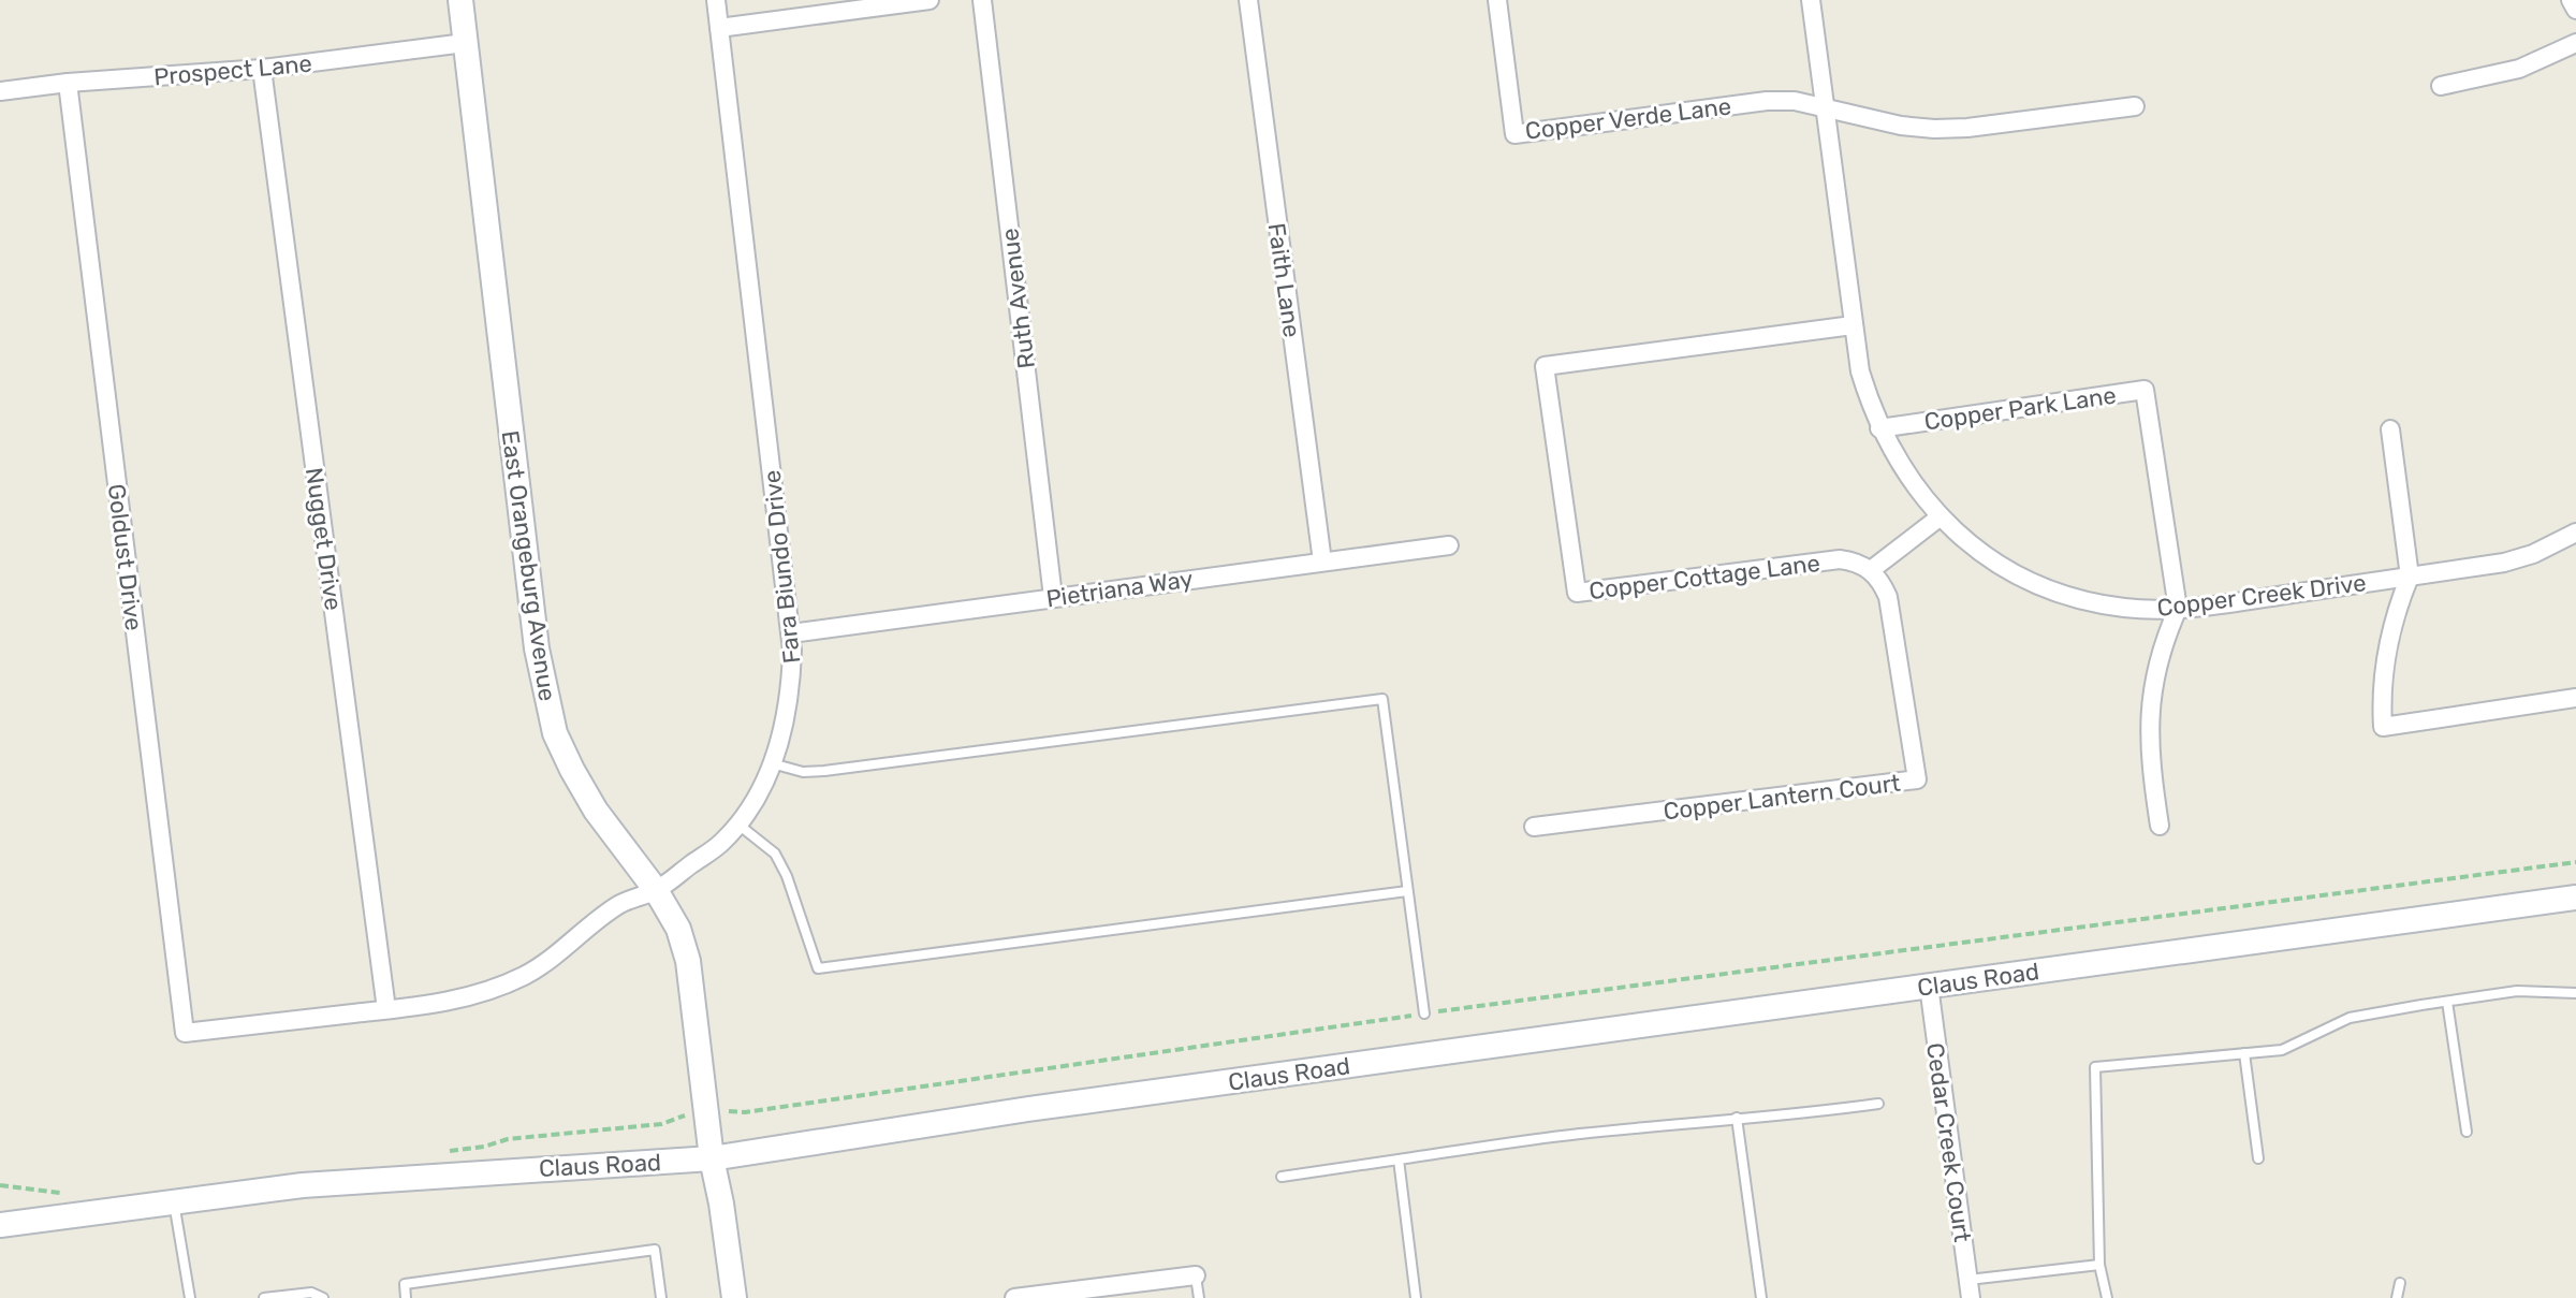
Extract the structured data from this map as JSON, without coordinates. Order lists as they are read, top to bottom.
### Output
{
  "streets": {
    "main road": ["East Orangeburg Avenue", "Claus Road"],
    "street": [
      "Prospect Lane",
      "Copper Verde Lane",
      "Faith Lane",
      "Ruth Avenue",
      "Copper Park Lane",
      "Nugget Drive",
      "Goldust Drive",
      "Fara Biundo Drive",
      "Copper Cottage Lane",
      "Pietriana Way",
      "Copper Creek Drive",
      "Copper Lantern Court",
      "Cedar Creek Court"
    ]
  },
  "crossings": [
    ["Prospect Lane", "Nugget Drive"],
    ["Prospect Lane", "Goldust Drive"],
    ["Prospect Lane", "East Orangeburg Avenue"],
    ["Copper Verde Lane", "Copper Creek Drive"],
    ["Faith Lane", "Pietriana Way"],
    ["Ruth Avenue", "Pietriana Way"],
    ["Copper Park Lane", "Copper Creek Drive"],
    ["Nugget Drive", "Fara Biundo Drive"],
    ["Goldust Drive", "Fara Biundo Drive"],
    ["East Orangeburg Avenue", "Fara Biundo Drive"],
    ["East Orangeburg Avenue", "Claus Road"],
    ["Fara Biundo Drive", "Pietriana Way"],
    ["Copper Cottage Lane", "Copper Creek Drive"],
    ["Copper Cottage Lane", "Copper Lantern Court"],
    ["Claus Road", "Cedar Creek Court"]
  ]
}
